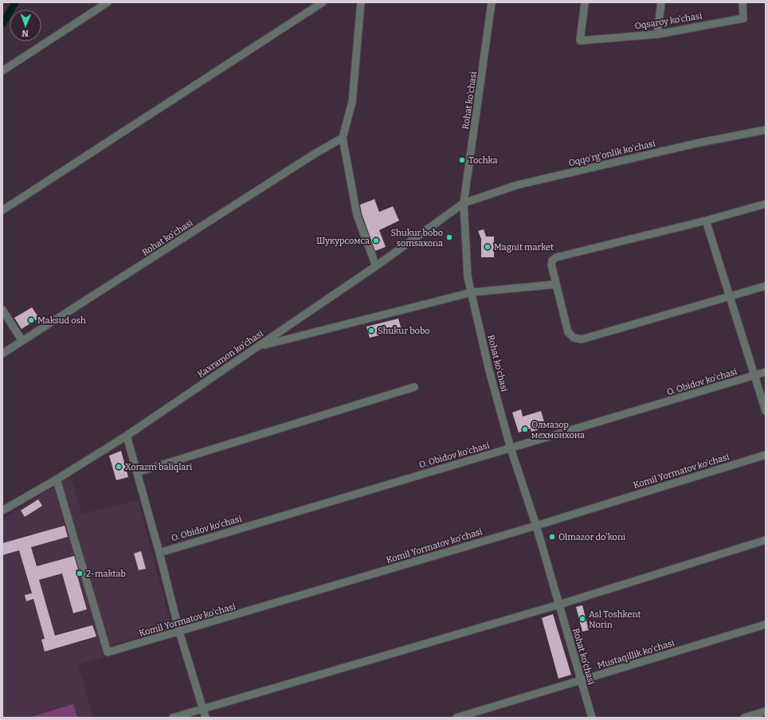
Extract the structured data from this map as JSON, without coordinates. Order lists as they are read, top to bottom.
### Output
{
  "streets": {
    "street": [
      "Oqsaroy ko'chasi",
      "Rohat ko'chasi",
      "Oqqo'rg'onlik ko'chasi",
      "Kaxramon ko'chasi",
      "O. Obidov ko'chasi",
      "Komil Yormatov ko'chasi",
      "Mustaqillik ko'chasi"
    ]
  },
  "crossings": [
    ["Rohat ko'chasi", "Oqqo'rg'onlik ko'chasi"],
    ["Rohat ko'chasi", "Kaxramon ko'chasi"],
    ["Rohat ko'chasi", "O. Obidov ko'chasi"],
    ["Rohat ko'chasi", "Komil Yormatov ko'chasi"],
    ["Rohat ko'chasi", "Mustaqillik ko'chasi"],
    ["Oqqo'rg'onlik ko'chasi", "Kaxramon ko'chasi"],
    ["Kaxramon ko'chasi", "Komil Yormatov ko'chasi"]
  ],
  "places": [
    "Tochka",
    "Shukur bobo somsaxona",
    "Шукурсомса",
    "Magnit market",
    "Maksud osh",
    "Shukur bobo",
    "Олмазор мехмонхона",
    "Xorazm baliqlari",
    "Olmazor do'koni",
    "2-maktab",
    "Asl Toshkent Norin"
  ],
  "north": "bottom"
}
